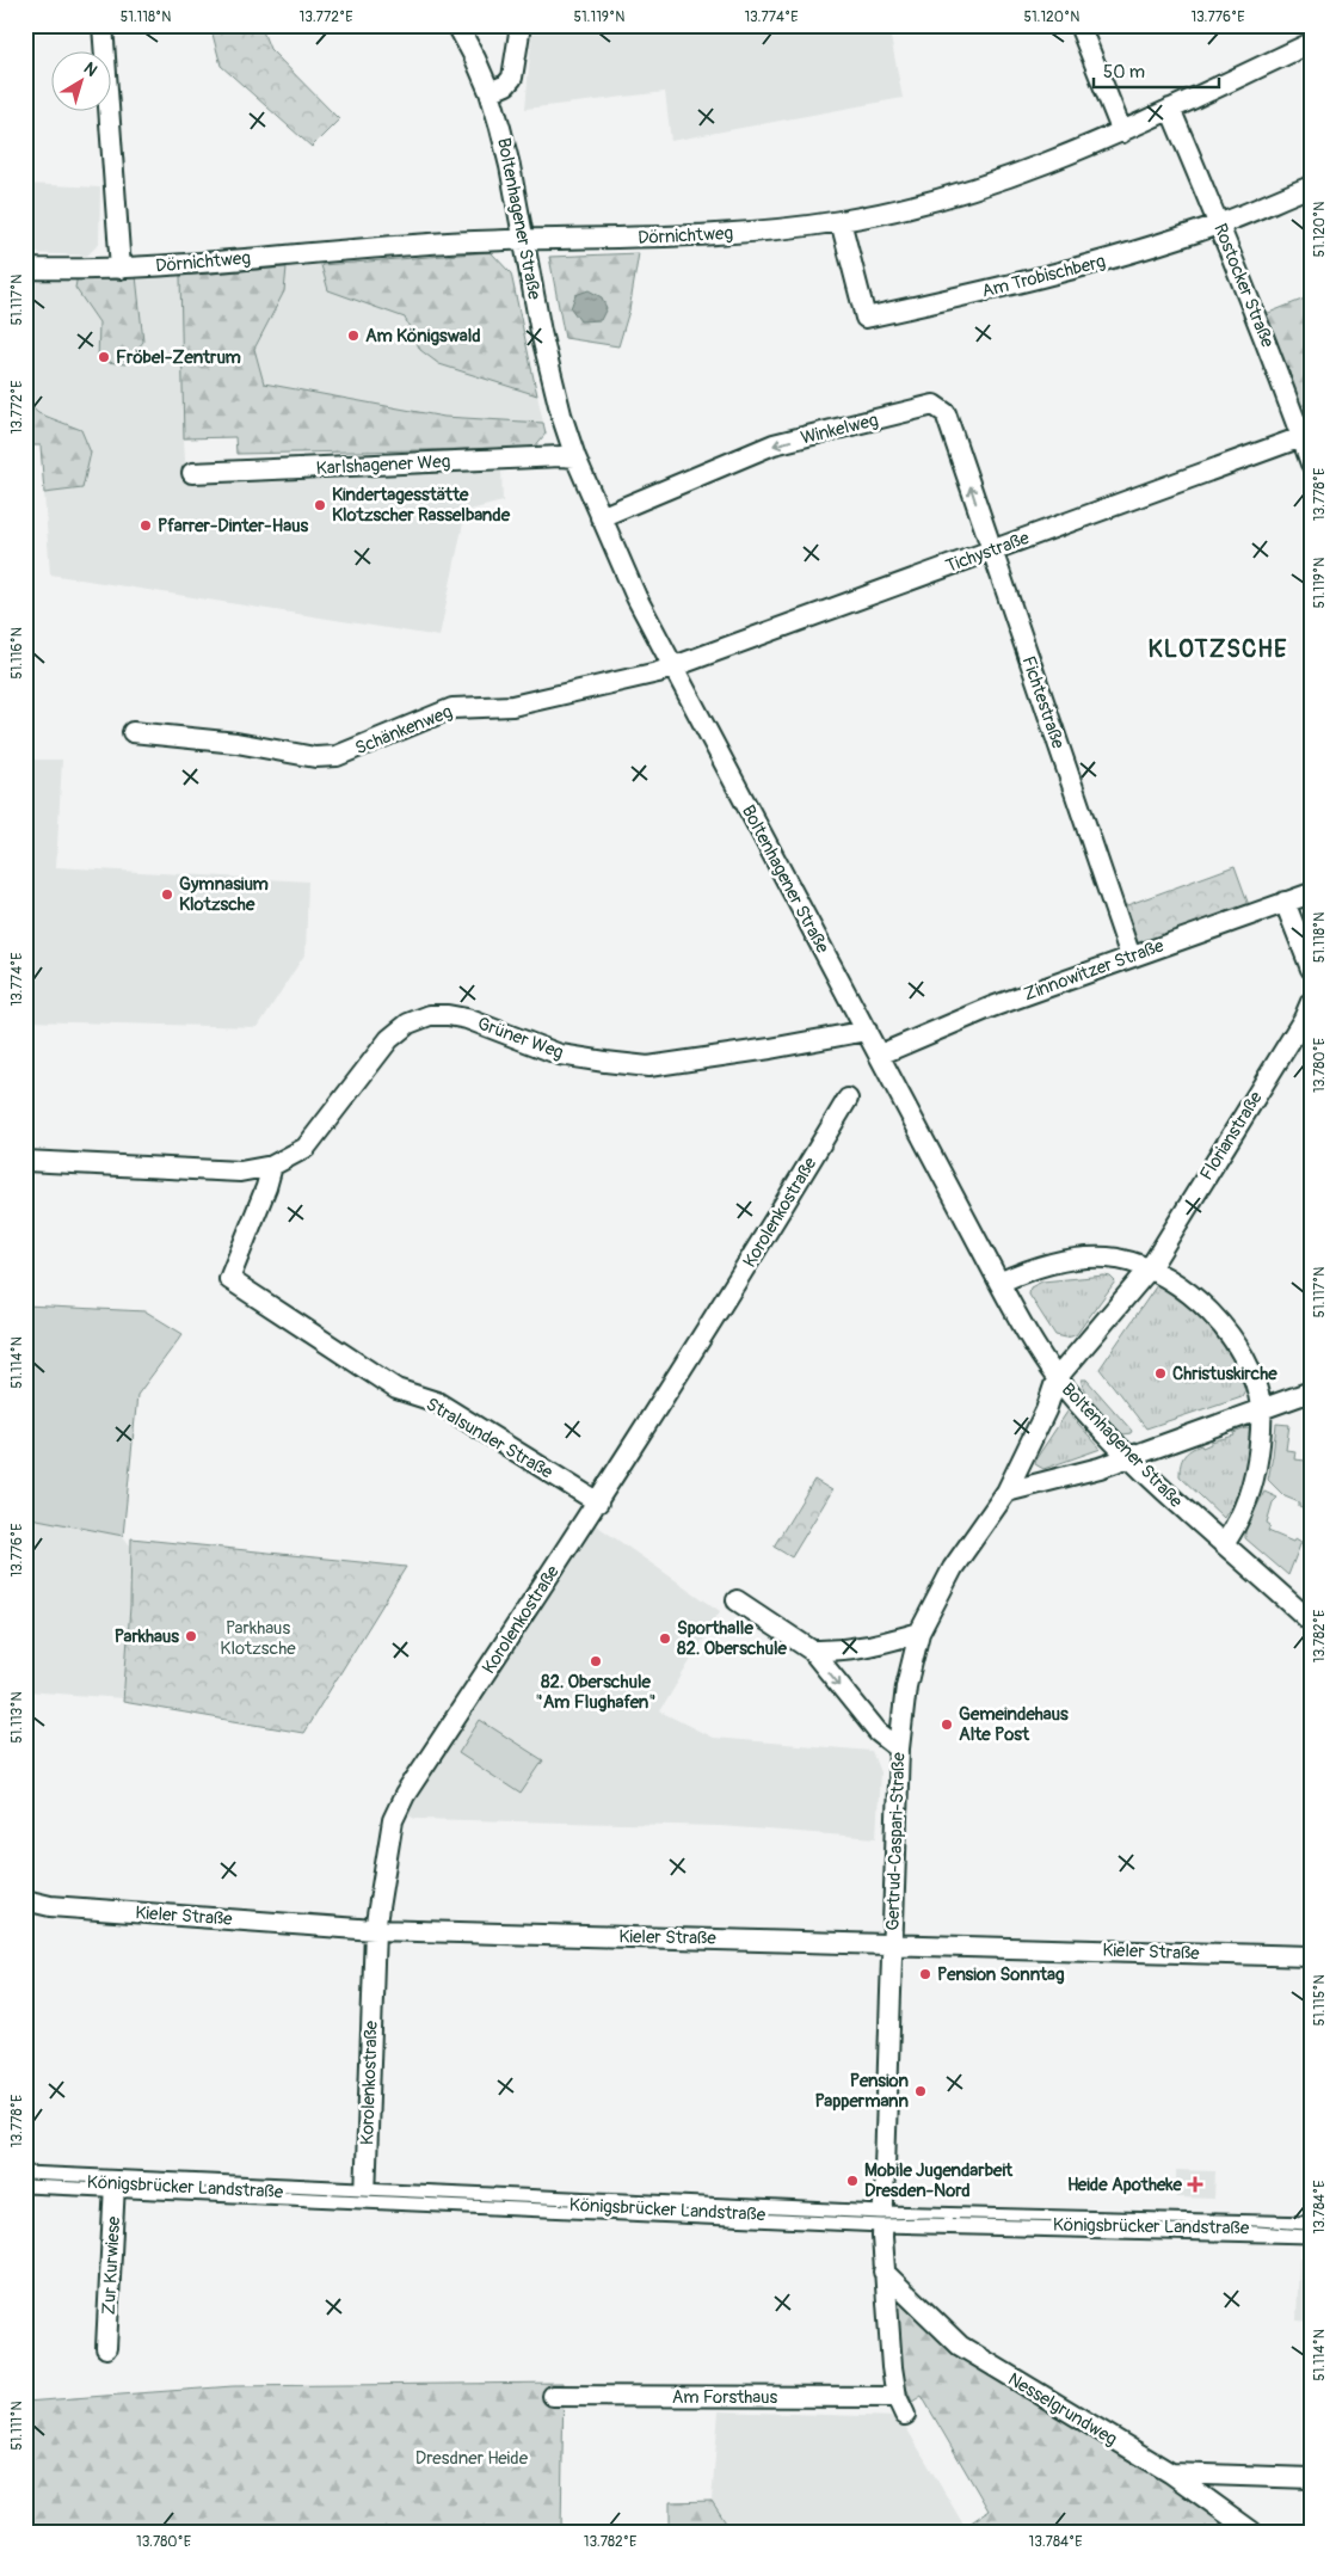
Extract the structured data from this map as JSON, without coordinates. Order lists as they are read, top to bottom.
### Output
{
  "streets": {
    "main road": ["Königsbrücker Landstraße"],
    "street": [
      "Boltenhagener Straße",
      "Dörnichtweg",
      "Am Trobischberg",
      "Rostocker Straße",
      "Winkelweg",
      "Karlshagener Weg",
      "Tichystraße",
      "Fichtestraße",
      "Schänkenweg",
      "Zinnowitzer Straße",
      "Grüner Weg",
      "Florianstraße",
      "Korolenkostraße",
      "Stralsunder Straße",
      "Gertrud-Caspari-Straße",
      "Kieler Straße",
      "Zur Kurwiese",
      "Am Forsthaus",
      "Nesselgrundweg"
    ]
  },
  "crossings": [
    ["Boltenhagener Straße", "Dörnichtweg"],
    ["Boltenhagener Straße", "Winkelweg"],
    ["Boltenhagener Straße", "Karlshagener Weg"],
    ["Boltenhagener Straße", "Tichystraße"],
    ["Boltenhagener Straße", "Schänkenweg"],
    ["Boltenhagener Straße", "Zinnowitzer Straße"],
    ["Boltenhagener Straße", "Grüner Weg"],
    ["Boltenhagener Straße", "Florianstraße"],
    ["Boltenhagener Straße", "Gertrud-Caspari-Straße"],
    ["Dörnichtweg", "Am Trobischberg"],
    ["Dörnichtweg", "Rostocker Straße"],
    ["Am Trobischberg", "Rostocker Straße"],
    ["Rostocker Straße", "Tichystraße"],
    ["Winkelweg", "Tichystraße"],
    ["Winkelweg", "Fichtestraße"],
    ["Tichystraße", "Fichtestraße"],
    ["Tichystraße", "Schänkenweg"],
    ["Fichtestraße", "Zinnowitzer Straße"],
    ["Grüner Weg", "Stralsunder Straße"],
    ["Florianstraße", "Gertrud-Caspari-Straße"],
    ["Korolenkostraße", "Stralsunder Straße"],
    ["Korolenkostraße", "Kieler Straße"],
    ["Korolenkostraße", "Königsbrücker Landstraße"],
    ["Gertrud-Caspari-Straße", "Kieler Straße"],
    ["Gertrud-Caspari-Straße", "Königsbrücker Landstraße"],
    ["Königsbrücker Landstraße", "Zur Kurwiese"]
  ],
  "districts": ["KLOTZSCHE"],
  "parks": ["Parkhaus Klotzsche", "Dresdner Heide"],
  "places": {
    "other": [
      "Am Königswald",
      "Fröbel-Zentrum",
      "Kindertagesstätte Klotzscher Rasselbande",
      "Pfarrer-Dinter-Haus",
      "Gymnasium Klotzsche",
      "Christuskirche",
      "Parkhaus",
      "Sporthalle 82. Oberschule",
      "82. Oberschule \"Am Flughafen\"",
      "Gemeindehaus Alte Post",
      "Pension Sonntag",
      "Pension Pappermann",
      "Mobile Jugendarbeit Dresden-Nord"
    ],
    "health": ["Heide Apotheke"]
  },
  "scale_bar": "50 m",
  "north": "top right",
  "coordinates": [
    "51.118°N",
    "13.772°E",
    "51.119°N",
    "13.774°E",
    "51.120°N",
    "13.776°E",
    "51.117°N",
    "13.778°E",
    "51.116°N",
    "13.780°E",
    "51.114°N",
    "13.782°E",
    "51.113°N",
    "51.115°N",
    "13.784°E",
    "51.111°N"
  ]
}
